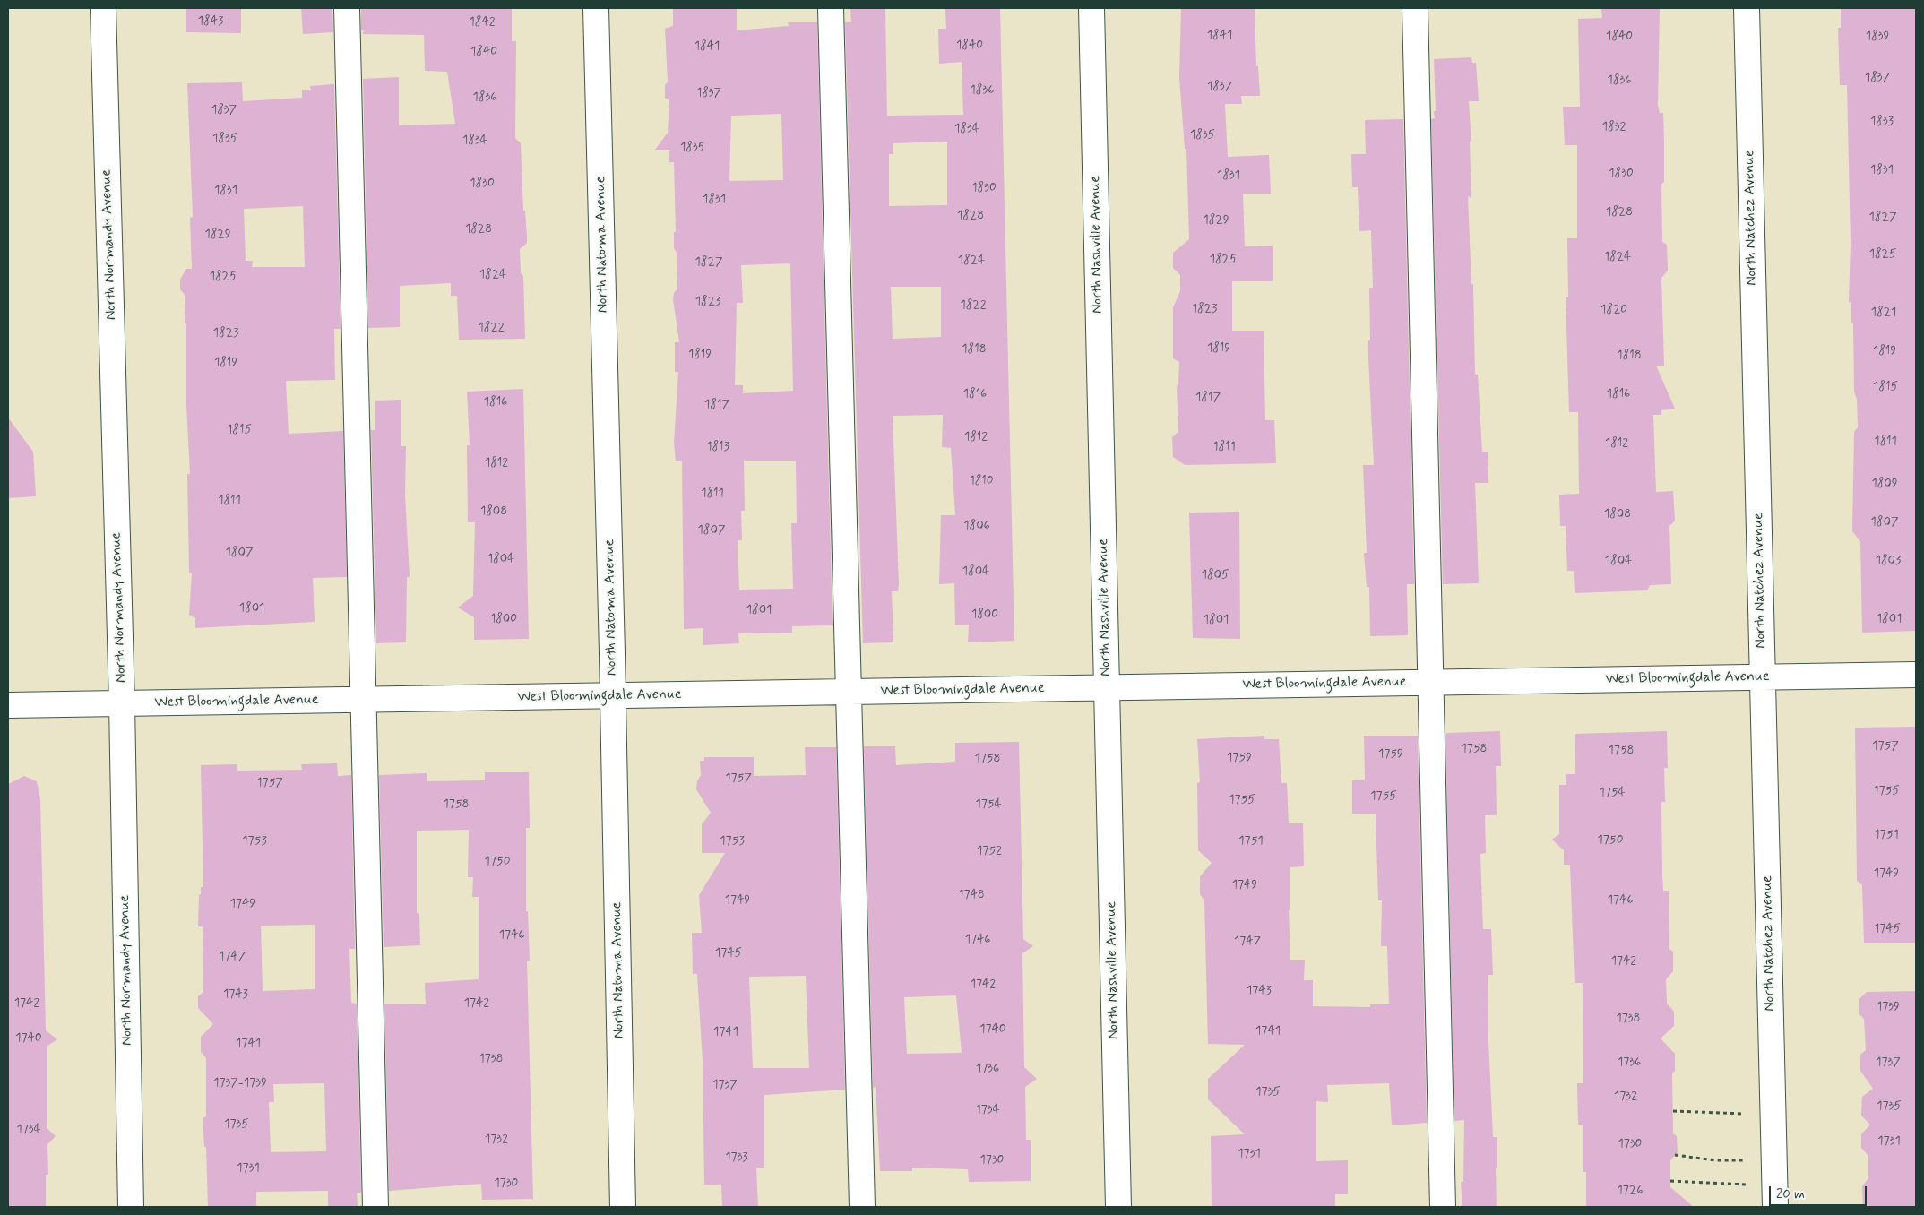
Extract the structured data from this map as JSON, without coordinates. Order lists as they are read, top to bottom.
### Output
{
  "streets": {
    "street": [
      "North Natchez Avenue",
      "North Normandy Avenue",
      "North Natoma Avenue",
      "North Nashville Avenue",
      "West Bloomingdale Avenue"
    ]
  },
  "crossings": [
    ["North Natchez Avenue", "West Bloomingdale Avenue"],
    ["North Normandy Avenue", "West Bloomingdale Avenue"],
    ["North Natoma Avenue", "West Bloomingdale Avenue"],
    ["North Nashville Avenue", "West Bloomingdale Avenue"]
  ],
  "house_numbers": [
    "1843",
    "1842",
    "1841",
    "1840",
    "1839",
    "1840",
    "1841",
    "1840",
    "1837",
    "1836",
    "1837",
    "1836",
    "1837",
    "1836",
    "1837",
    "1833",
    "1832",
    "1834",
    "1835",
    "1835",
    "1834",
    "1835",
    "1831",
    "1830",
    "1831",
    "1830",
    "1830",
    "1831",
    "1831",
    "1828",
    "1828",
    "1827",
    "1829",
    "1828",
    "1829",
    "1825",
    "1824",
    "1825",
    "1824",
    "1827",
    "1824",
    "1825",
    "1823",
    "1822",
    "1823",
    "1820",
    "1821",
    "1822",
    "1823",
    "1819",
    "1818",
    "1819",
    "1819",
    "1818",
    "1819",
    "1815",
    "1816",
    "1816",
    "1817",
    "1816",
    "1817",
    "1815",
    "1812",
    "1811",
    "1812",
    "1813",
    "1811",
    "1812",
    "1810",
    "1809",
    "1811",
    "1811",
    "1808",
    "1808",
    "1807",
    "1806",
    "1807",
    "1807",
    "1804",
    "1804",
    "1803",
    "1804",
    "1805",
    "1801",
    "1801",
    "1800",
    "1800",
    "1801",
    "1801",
    "1757",
    "1758",
    "1758",
    "1759",
    "1759",
    "1758",
    "1757",
    "1757",
    "1755",
    "1754",
    "1755",
    "1755",
    "1758",
    "1754",
    "1751",
    "1750",
    "1753",
    "1753",
    "1751",
    "1752",
    "1750",
    "1749",
    "1749",
    "1748",
    "1749",
    "1746",
    "1749",
    "1745",
    "1746",
    "1746",
    "1747",
    "1745",
    "1747",
    "1742",
    "1742",
    "1743",
    "1743",
    "1742",
    "1742",
    "1739",
    "1738",
    "1740",
    "1741",
    "1741",
    "1740",
    "1741",
    "1738",
    "1736",
    "1737",
    "1736",
    "1737-1739",
    "1737",
    "1735",
    "1732",
    "1735",
    "1734",
    "1735",
    "1734",
    "1732",
    "1731",
    "1730",
    "1731",
    "1733",
    "1730",
    "1731",
    "1730",
    "1726"
  ],
  "scale_bar": "20 m"
}
